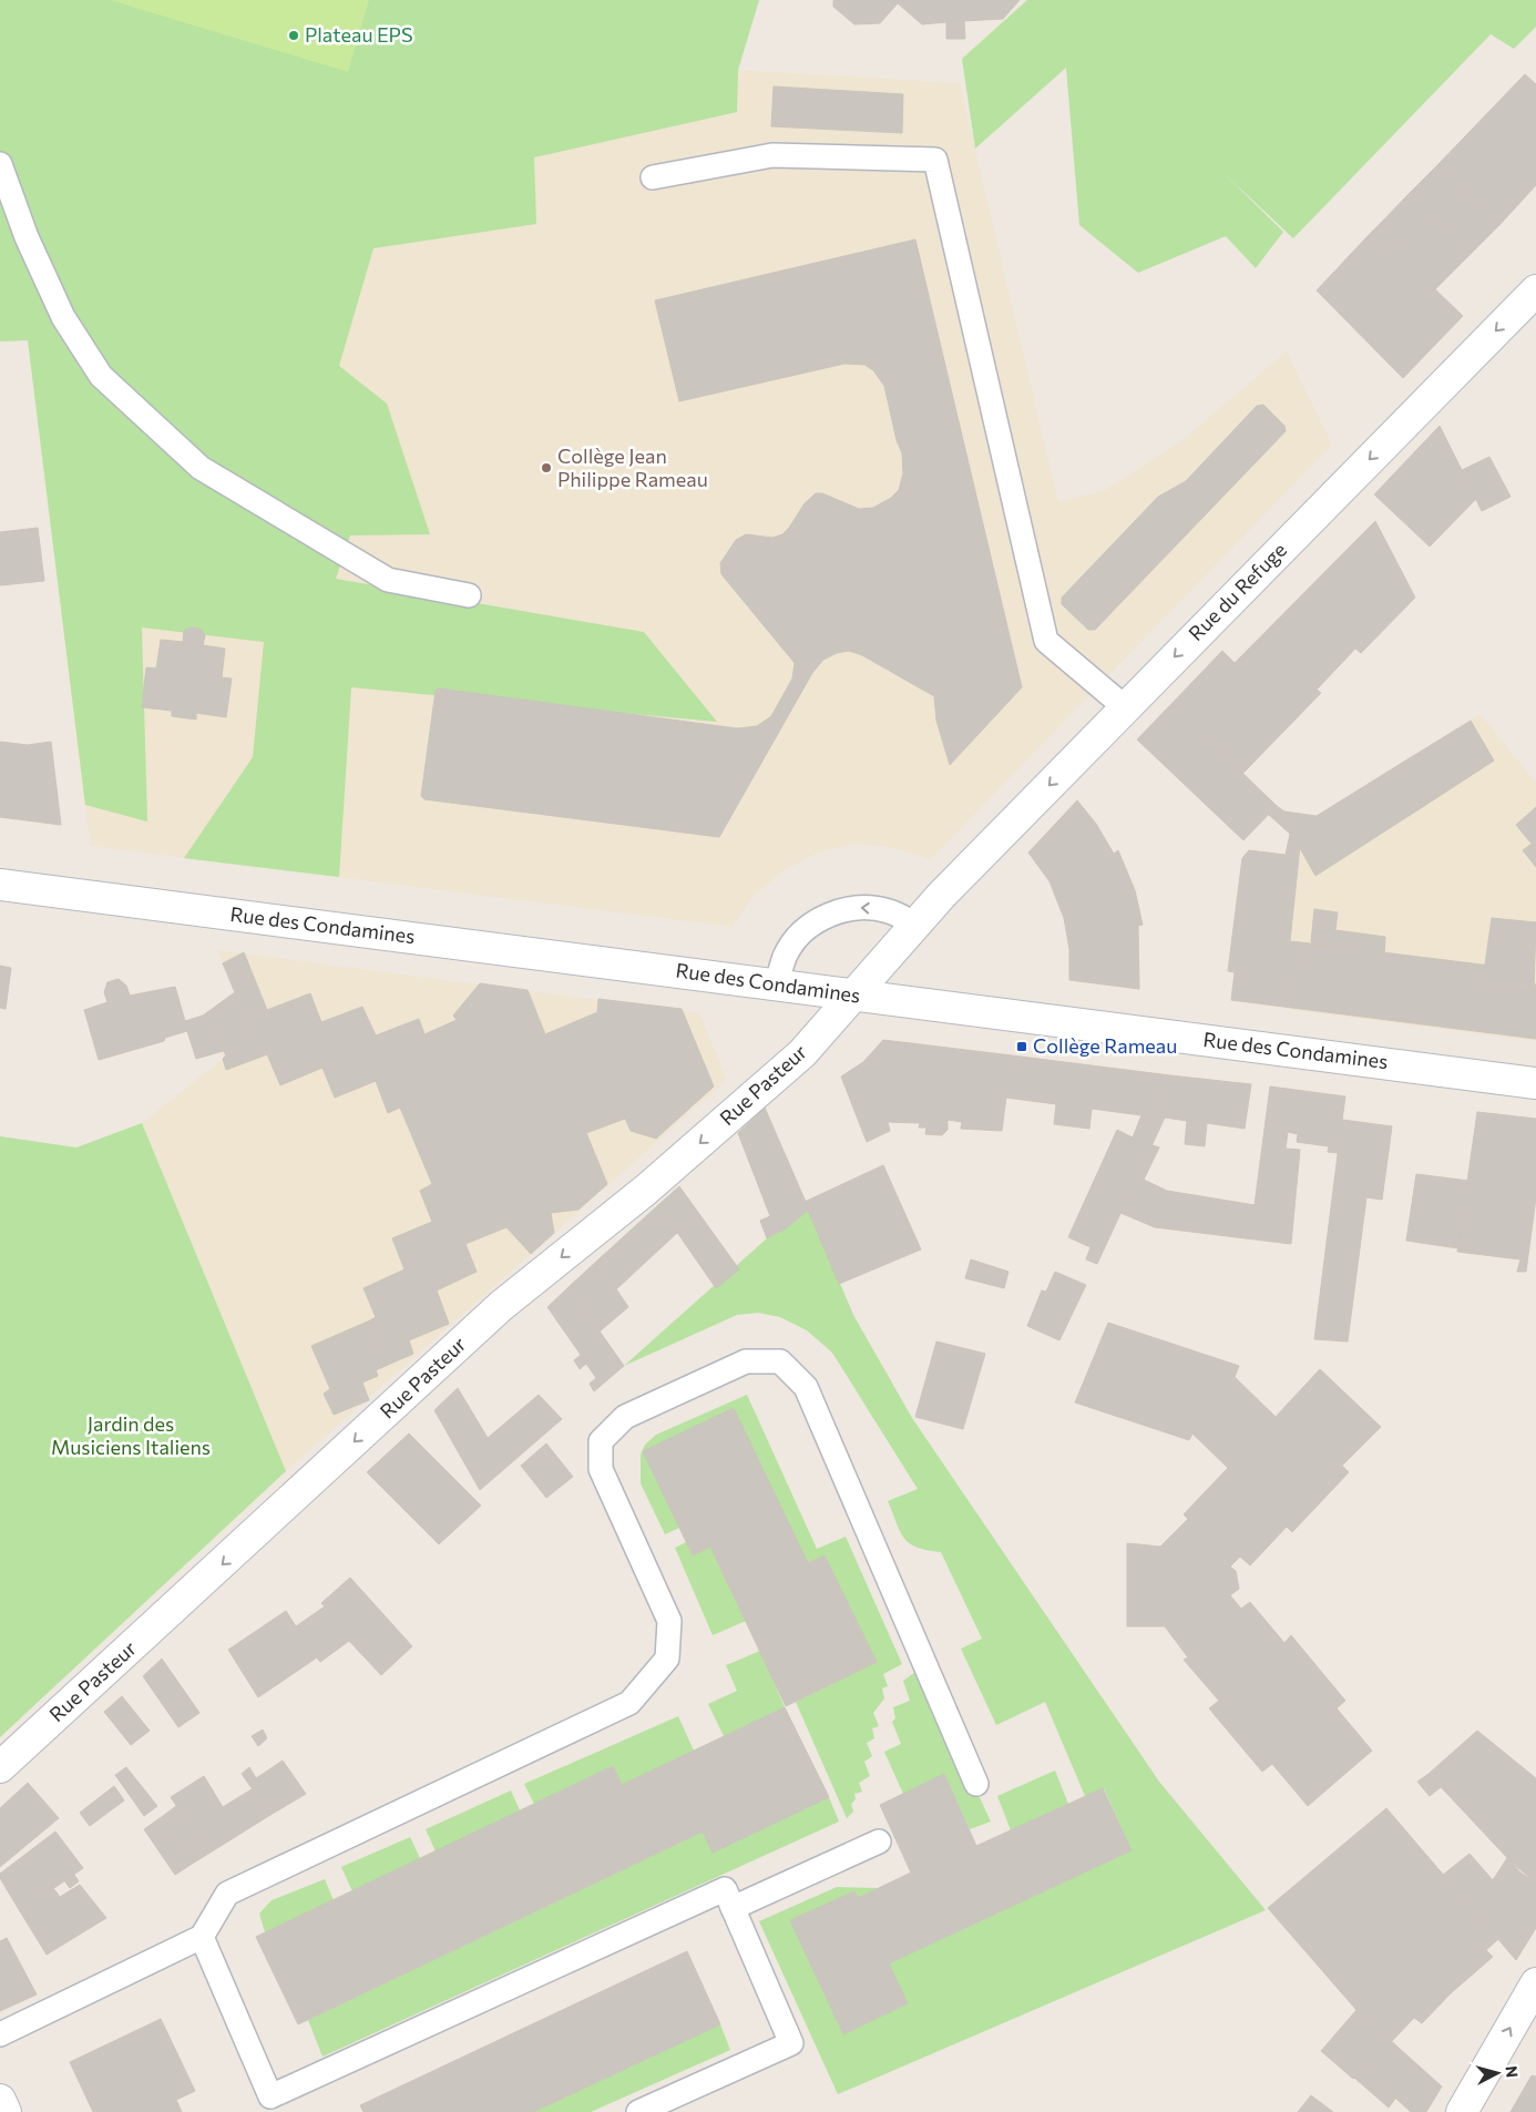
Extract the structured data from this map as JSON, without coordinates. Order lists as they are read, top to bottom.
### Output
{
  "streets": {
    "street": ["Rue du Refuge", "Rue des Condamines", "Rue Pasteur"]
  },
  "crossings": [
    ["Rue du Refuge", "Rue Pasteur"],
    ["Rue des Condamines", "Rue Pasteur"]
  ],
  "one_way": ["Rue du Refuge", "Rue Pasteur"],
  "parks": ["Jardin des Musiciens Italiens"],
  "places": {
    "other": ["Plateau EPS", "Collège Jean Philippe Rameau"],
    "transit": ["Collège Rameau"]
  },
  "north": "right"
}
